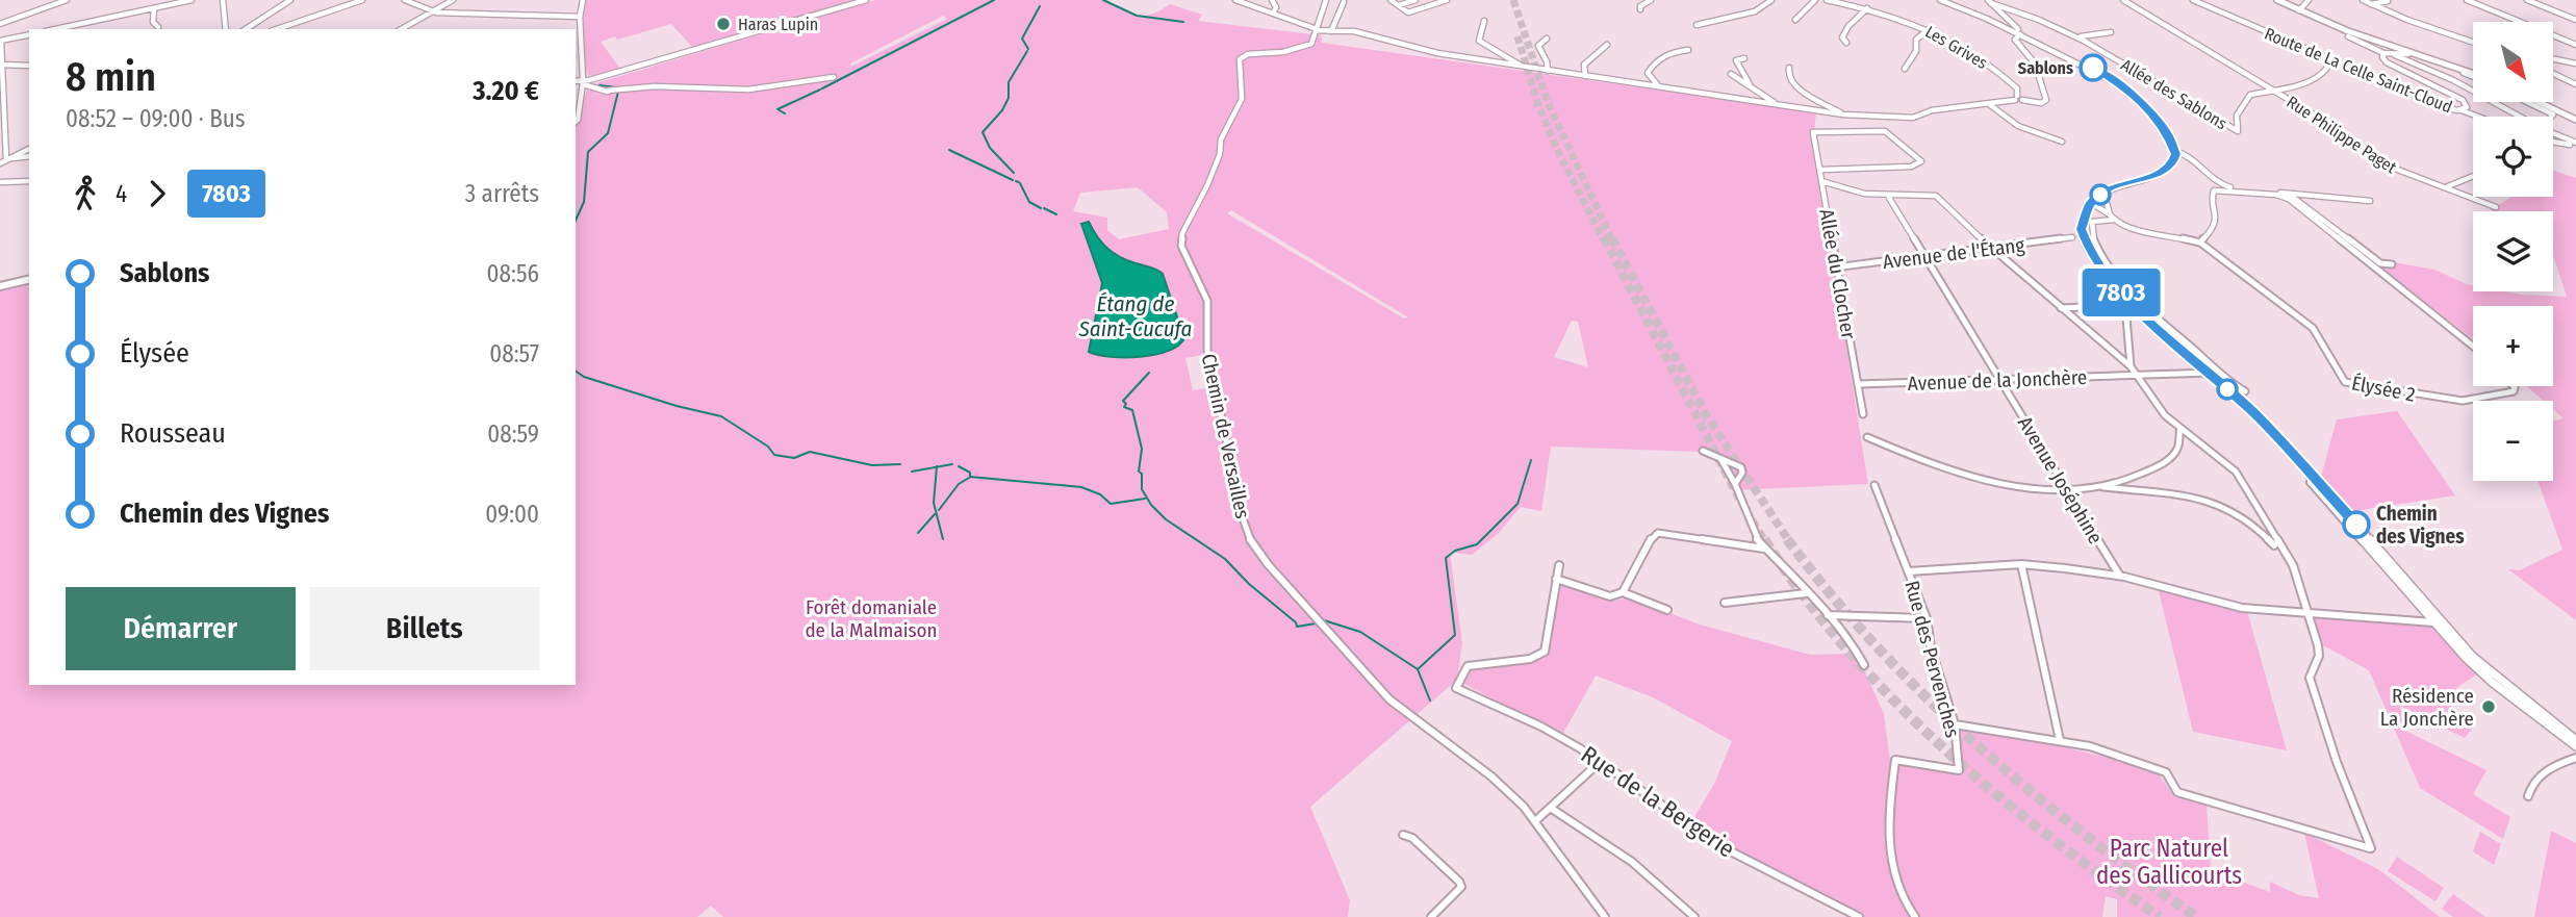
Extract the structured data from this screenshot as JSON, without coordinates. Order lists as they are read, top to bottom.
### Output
{
  "streets": {
    "street": [
      "Les Grives",
      "Route de La Celle Saint-Cloud",
      "Allée des Sablons",
      "Rue Philippe Paget",
      "Avenue de l'Étang",
      "Allée du Clocher",
      "Avenue de la Jonchère",
      "Élysée 2",
      "Chemin de Versailles",
      "Avenue Joséphine",
      "Rue des Pervenches",
      "Rue de la Bergerie"
    ]
  },
  "crossings": [
    ["Allée des Sablons", "Rue Philippe Paget"],
    ["Avenue de l'Étang", "Allée du Clocher"],
    ["Avenue de l'Étang", "Avenue Joséphine"],
    ["Allée du Clocher", "Avenue de la Jonchère"],
    ["Avenue de la Jonchère", "Avenue Joséphine"]
  ],
  "water": ["Étang de Saint-Cucufa"],
  "parks": ["Forêt domaniale de la Malmaison", "Parc Naturel des Gallicourts"],
  "places": [
    "Haras Lupin",
    "Sablons",
    "Chemin des Vignes",
    "Résidence La Jonchère"
  ],
  "lines": ["bus line 7803"],
  "north": "bottom right",
  "page": {
    "on_map": "7803",
    "map_buttons": ["+", "−"],
    "heading": ["8 min", "08:52 – 09:00 · Bus", "3.20 €"],
    "legs": ["4", "7803", "3 arrêts"],
    "list": [
      {
        "name": "Sablons",
        "value": "08:56"
      },
      {
        "name": "Élysée",
        "value": "08:57"
      },
      {
        "name": "Rousseau",
        "value": "08:59"
      },
      {
        "name": "Chemin des Vignes",
        "value": "09:00"
      }
    ],
    "buttons": ["Démarrer", "Billets"]
  }
}
